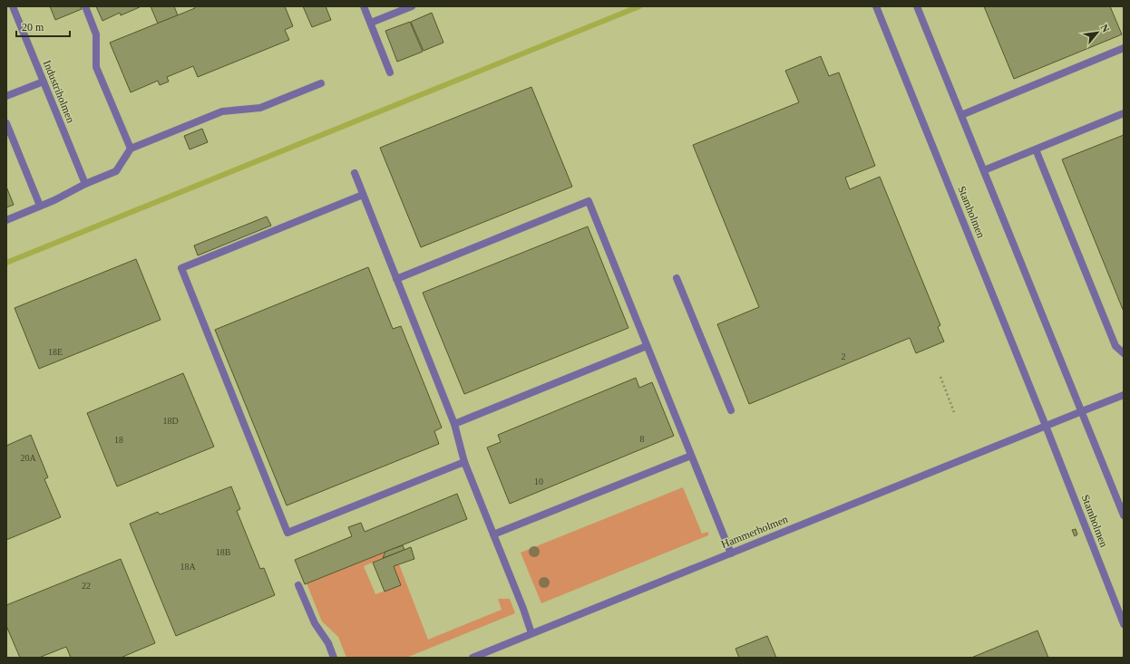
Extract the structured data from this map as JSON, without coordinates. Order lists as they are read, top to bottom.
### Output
{
  "streets": {
    "street": ["Industriholmen", "Stamholmen", "Hammerholmen"]
  },
  "crossings": [
    ["Stamholmen", "Hammerholmen"]
  ],
  "house_numbers": [
    "18E",
    "2",
    "18D",
    "8",
    "18",
    "20A",
    "10",
    "18B",
    "18A",
    "22"
  ],
  "scale_bar": "20 m",
  "north": "top right"
}
